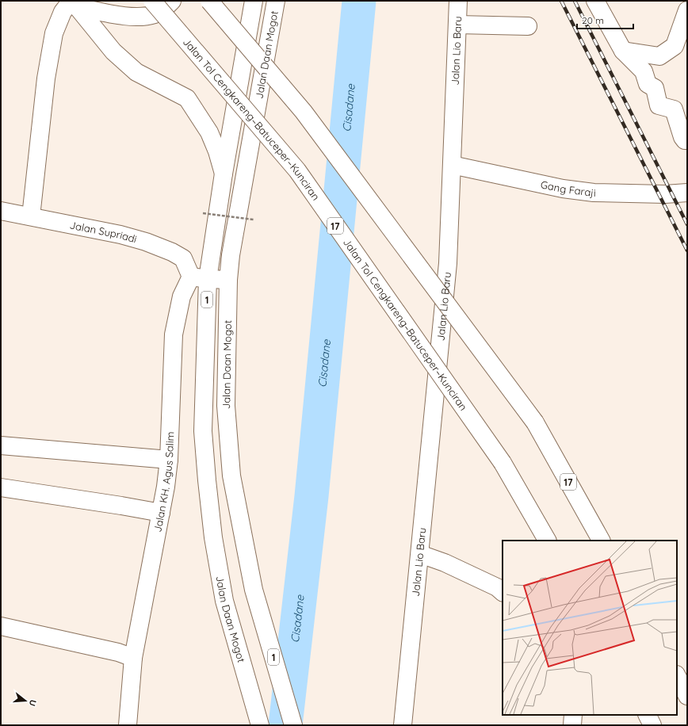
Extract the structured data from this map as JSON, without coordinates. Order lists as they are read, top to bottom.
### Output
{
  "streets": {
    "main road": [
      "Jalan Lio Baru",
      "Jalan Daan Mogot",
      "Jalan Tol Cengkareng–Batuceper–Kunciran",
      "Gang Faraji",
      "17",
      "Jalan Supriadi",
      "1",
      "Jalan KH. Agus Salim"
    ]
  },
  "crossings": [
    ["Jalan Lio Baru", "Gang Faraji"],
    ["Jalan Daan Mogot", "Jalan Supriadi"],
    ["Jalan Daan Mogot", "Jalan KH. Agus Salim"],
    ["Jalan Supriadi", "Jalan KH. Agus Salim"]
  ],
  "water": ["Cisadane"],
  "scale_bar": "20 m",
  "north": "right"
}
